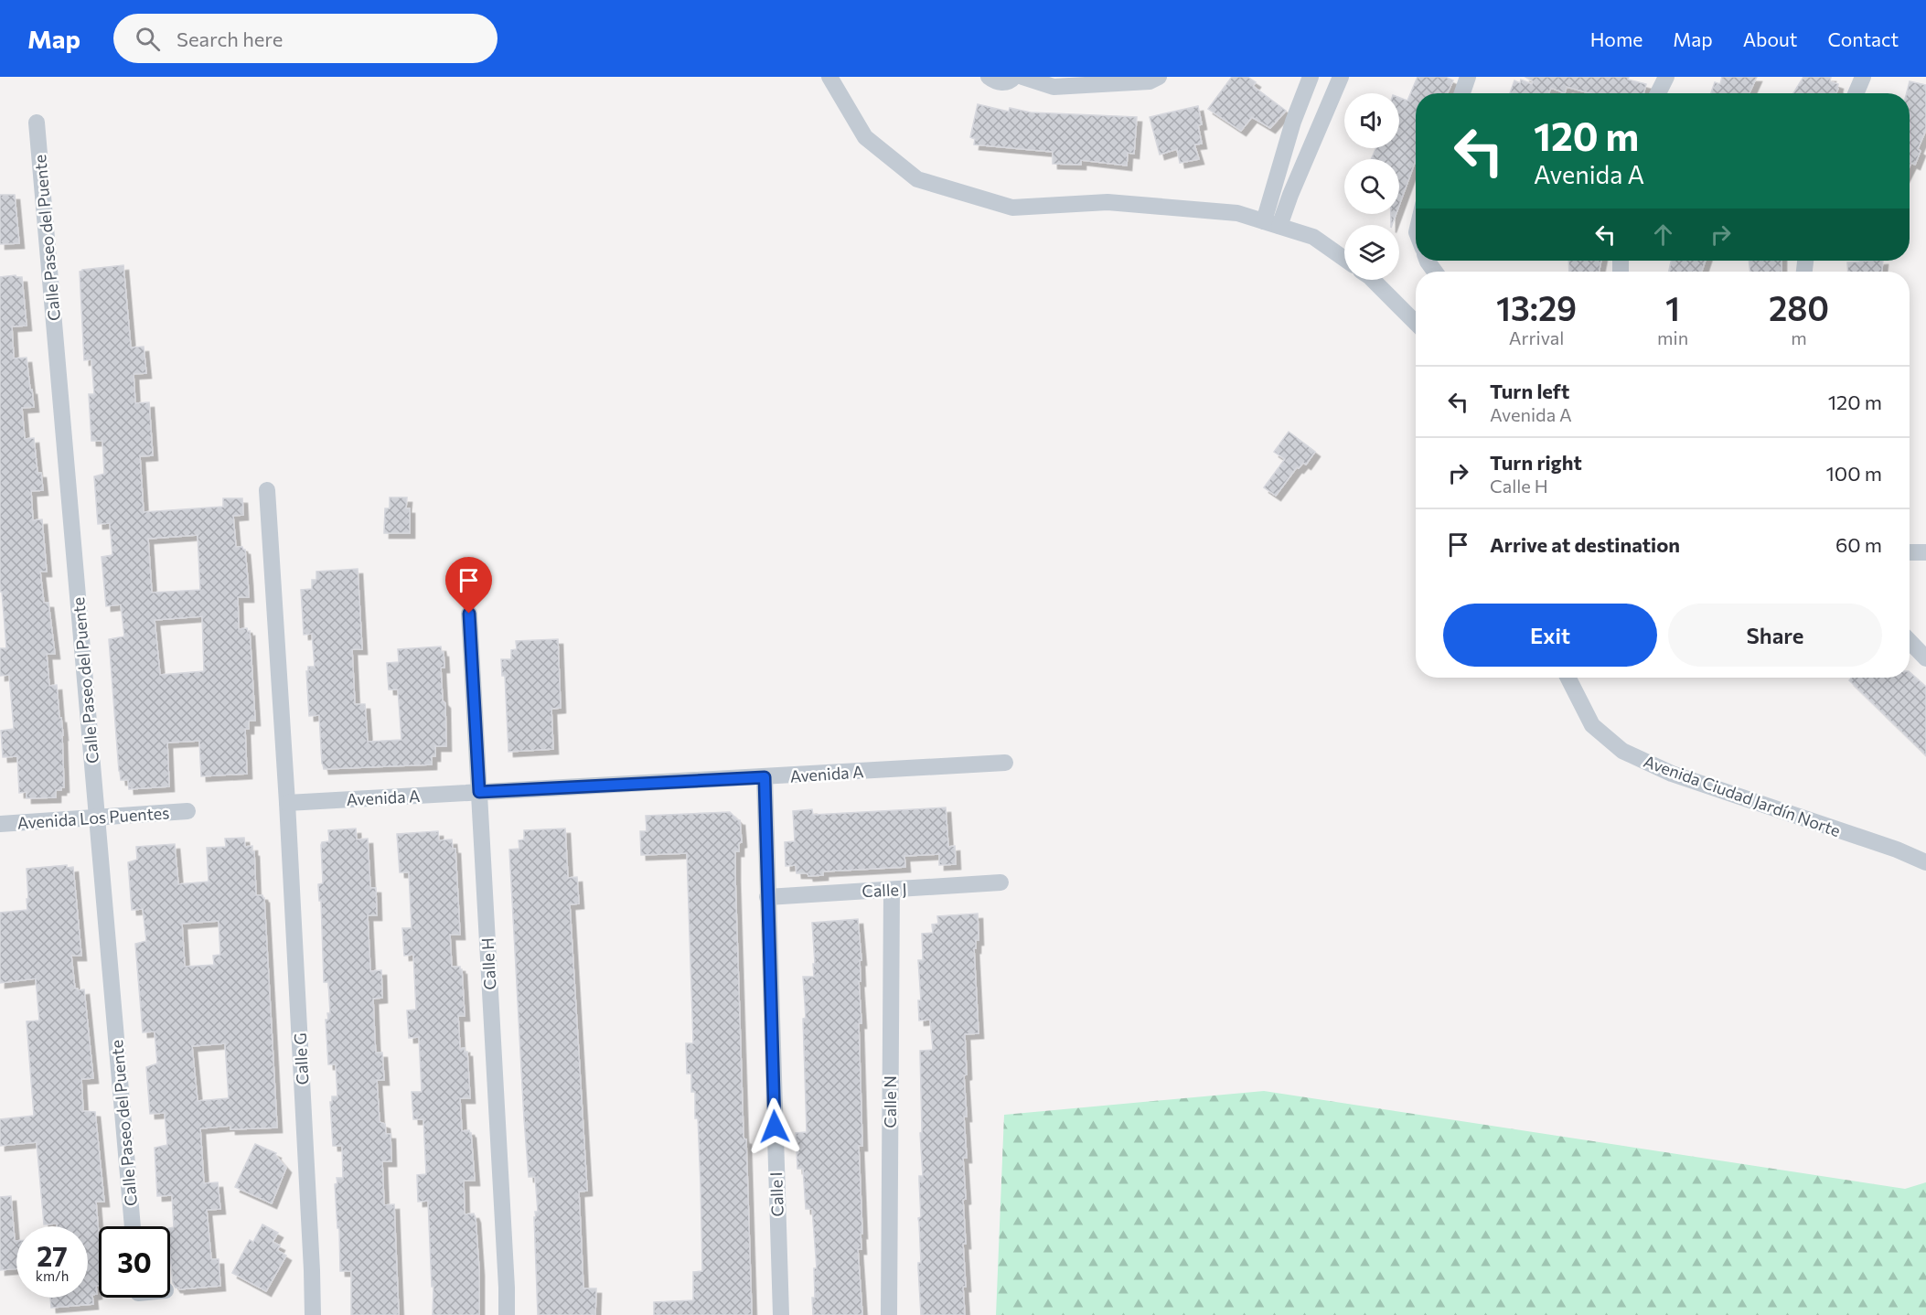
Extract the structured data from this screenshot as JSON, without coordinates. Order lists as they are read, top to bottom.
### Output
{
  "streets": {
    "street": [
      "Calle Paseo del Puente",
      "Avenida A",
      "Avenida Ciudad Jardín Norte",
      "Avenida Los Puentes",
      "Calle J",
      "Calle H",
      "Calle G",
      "Calle N",
      "Calle I"
    ]
  },
  "crossings": [
    ["Calle Paseo del Puente", "Avenida Los Puentes"],
    ["Avenida A", "Calle H"],
    ["Avenida A", "Calle G"],
    ["Avenida A", "Calle I"],
    ["Calle J", "Calle N"],
    ["Calle J", "Calle I"]
  ],
  "page": {
    "header": "Map",
    "search": "Search here",
    "nav": [
      "Home",
      "Map",
      "About",
      "Contact"
    ],
    "turn": ["120 m", "Avenida A"],
    "eta": [
      "13:29",
      "Arrival",
      "1",
      "min",
      "280",
      "m"
    ],
    "list": [
      {
        "name": "Turn left",
        "note": "Avenida A",
        "value": "120 m"
      },
      {
        "name": "Turn right",
        "note": "Calle H",
        "value": "100 m"
      },
      {
        "name": "Arrive at destination",
        "value": "60 m"
      }
    ],
    "buttons": ["Exit", "Share"],
    "speed": "27 km/h",
    "limit": "30"
  }
}
